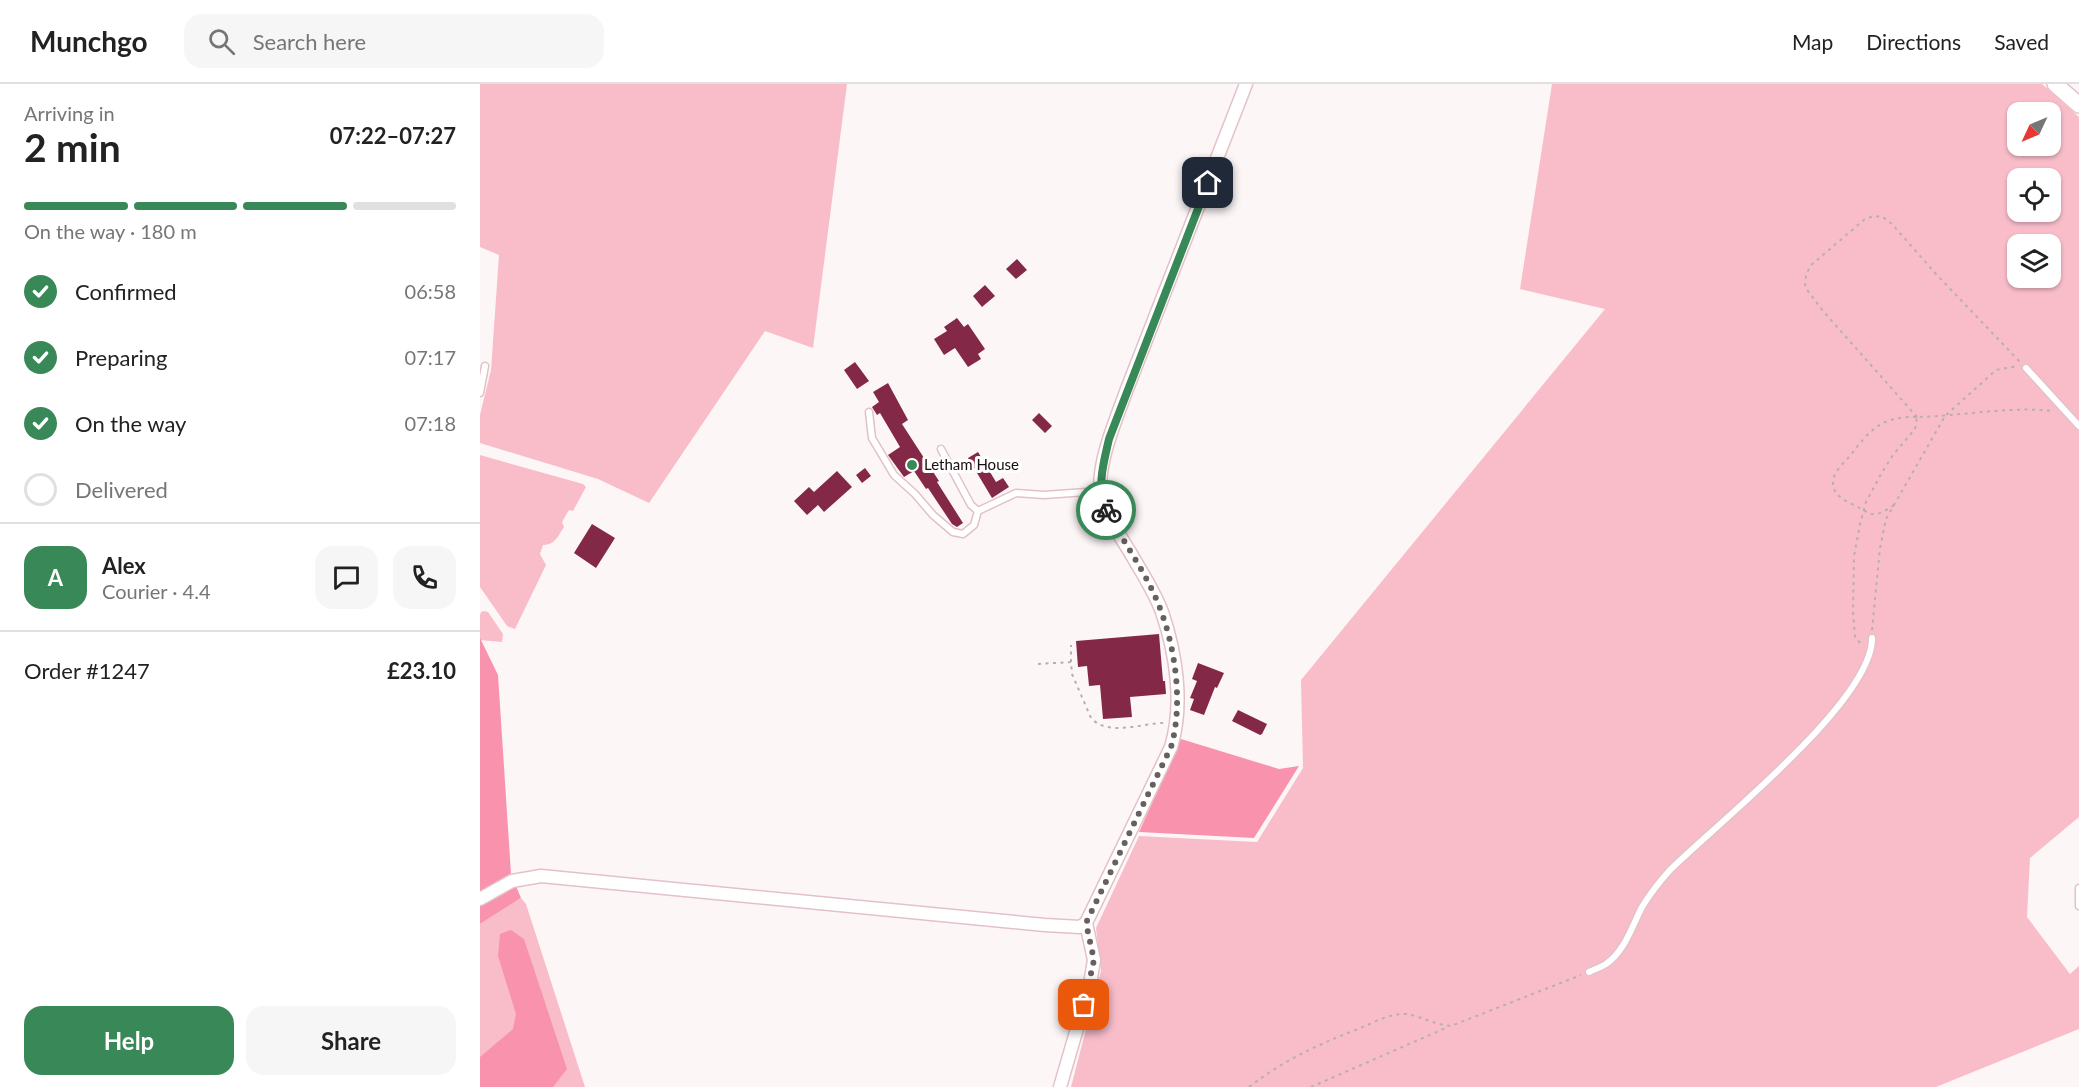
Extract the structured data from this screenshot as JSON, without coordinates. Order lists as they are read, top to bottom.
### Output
{
  "places": ["Letham House"],
  "north": "bottom left",
  "page": {
    "header": "Munchgo",
    "search": "Search here",
    "nav": ["Map", "Directions", "Saved"],
    "heading": ["2 min", "Arriving in", "07:22–07:27"],
    "panel": [
      "Alex",
      "Courier · 4.4",
      "Order #1247",
      "£23.10"
    ],
    "bar": "On the way · 180 m",
    "list": [
      ["Confirmed", "06:58"],
      ["Preparing", "07:17"],
      ["On the way", "07:18"],
      "Delivered"
    ],
    "round": "A",
    "buttons": ["Help", "Share"]
  }
}
